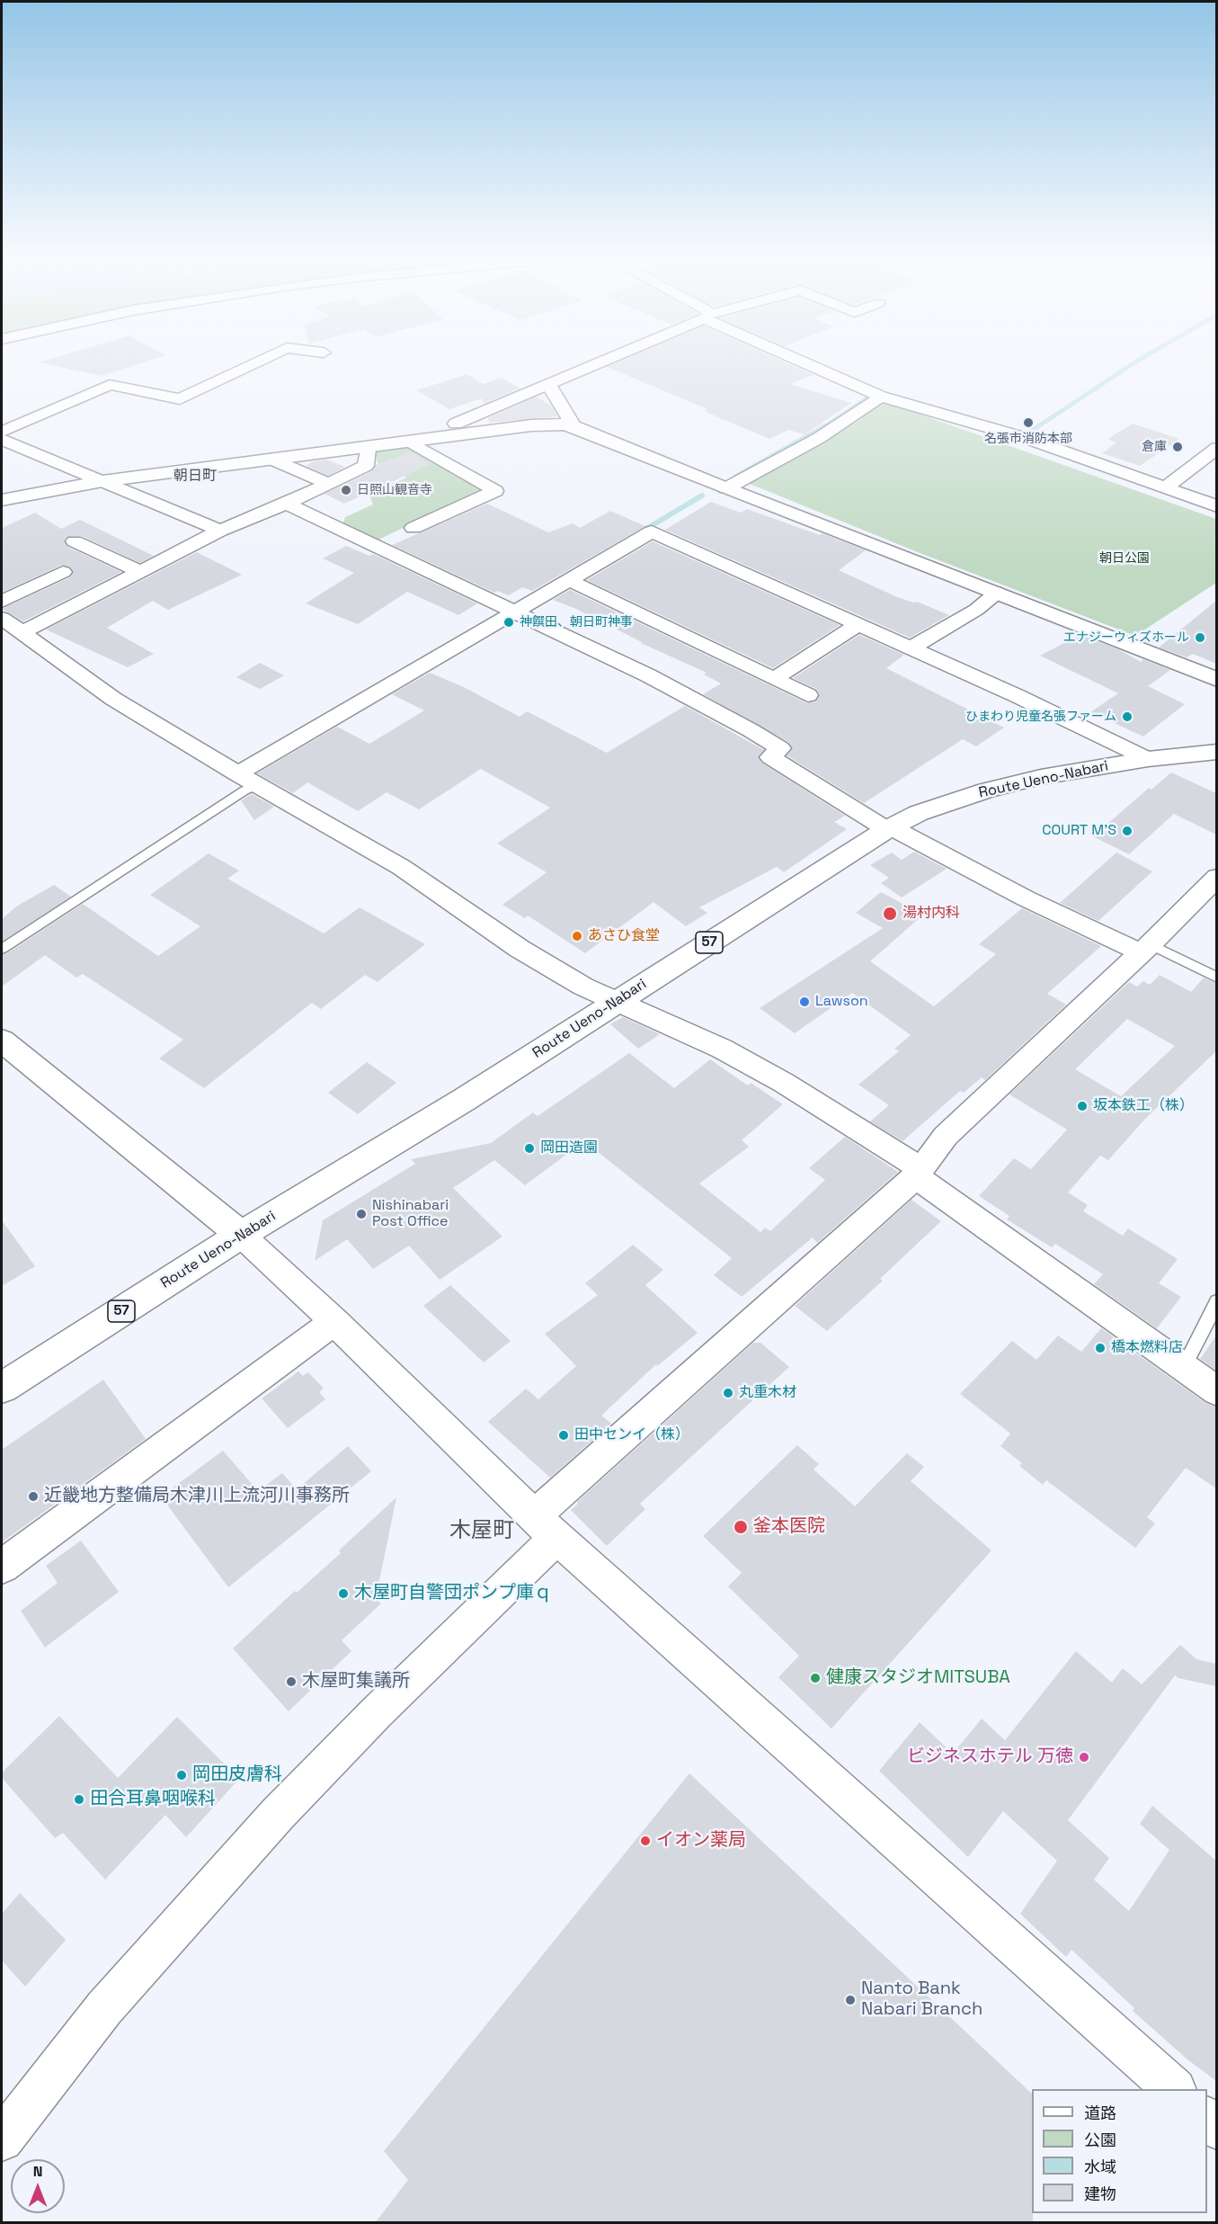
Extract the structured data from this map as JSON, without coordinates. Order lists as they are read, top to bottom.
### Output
{
  "streets": {
    "street": ["Route Ueno-Nabari", "57"]
  },
  "districts": ["朝日町", "木屋町"],
  "parks": ["朝日公園"],
  "places": [
    "名張市消防本部",
    "倉庫",
    "日照山観音寺",
    "神饌田、朝日町神事",
    "エナジーウィズホール",
    "ひまわり児童名張ファーム",
    "COURT M'S",
    "湯村内科",
    "あさひ食堂",
    "Lawson",
    "坂本鉄工（株）",
    "岡田造園",
    "Nishinabari Post Office",
    "橋本燃料店",
    "丸重木材",
    "田中センイ（株）",
    "近畿地方整備局木津川上流河川事務所",
    "釜本医院",
    "木屋町自警団ポンプ庫ｑ",
    "健康スタジオMITSUBA",
    "木屋町集議所",
    "ビジネスホテル 万徳",
    "岡田皮膚科",
    "田合耳鼻咽喉科",
    "イオン薬局",
    "Nanto Bank Nabari Branch"
  ],
  "legend": [
    "道路",
    "公園",
    "水域",
    "建物"
  ],
  "north": "top"
}
